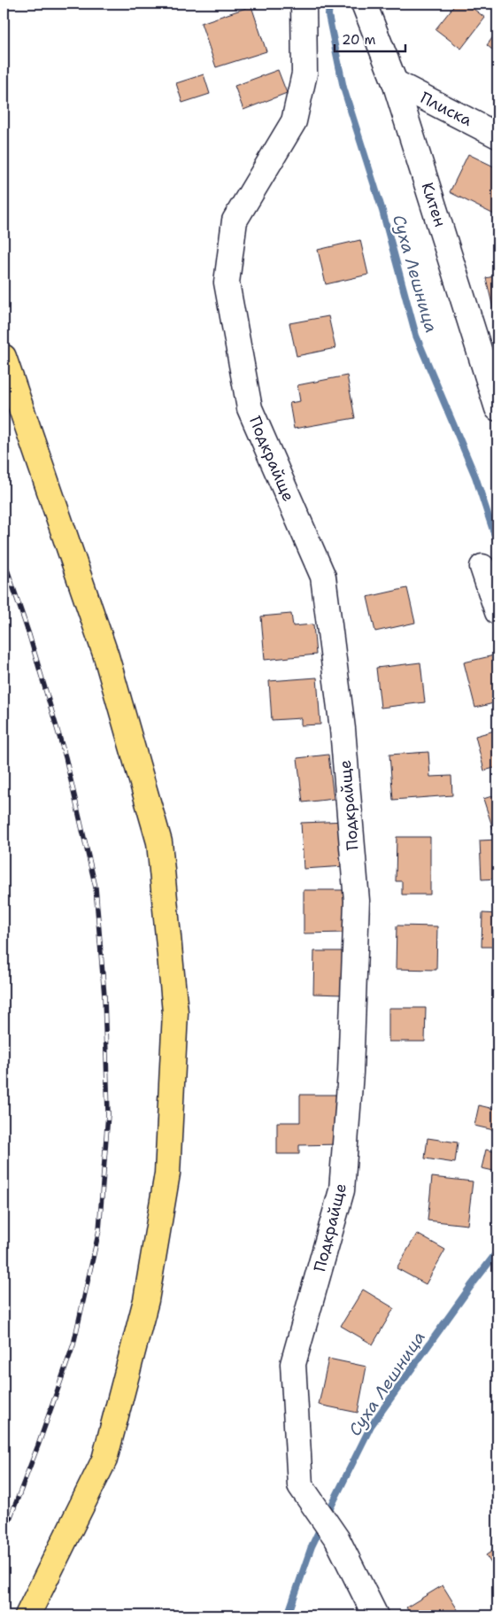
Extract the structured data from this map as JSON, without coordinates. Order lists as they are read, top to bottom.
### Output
{
  "streets": {
    "street": ["Плиска", "Китен", "Подкрайще"]
  },
  "crossings": [
    ["Плиска", "Китен"]
  ],
  "water": ["Суха Лешница"],
  "scale_bar": "20 m"
}
